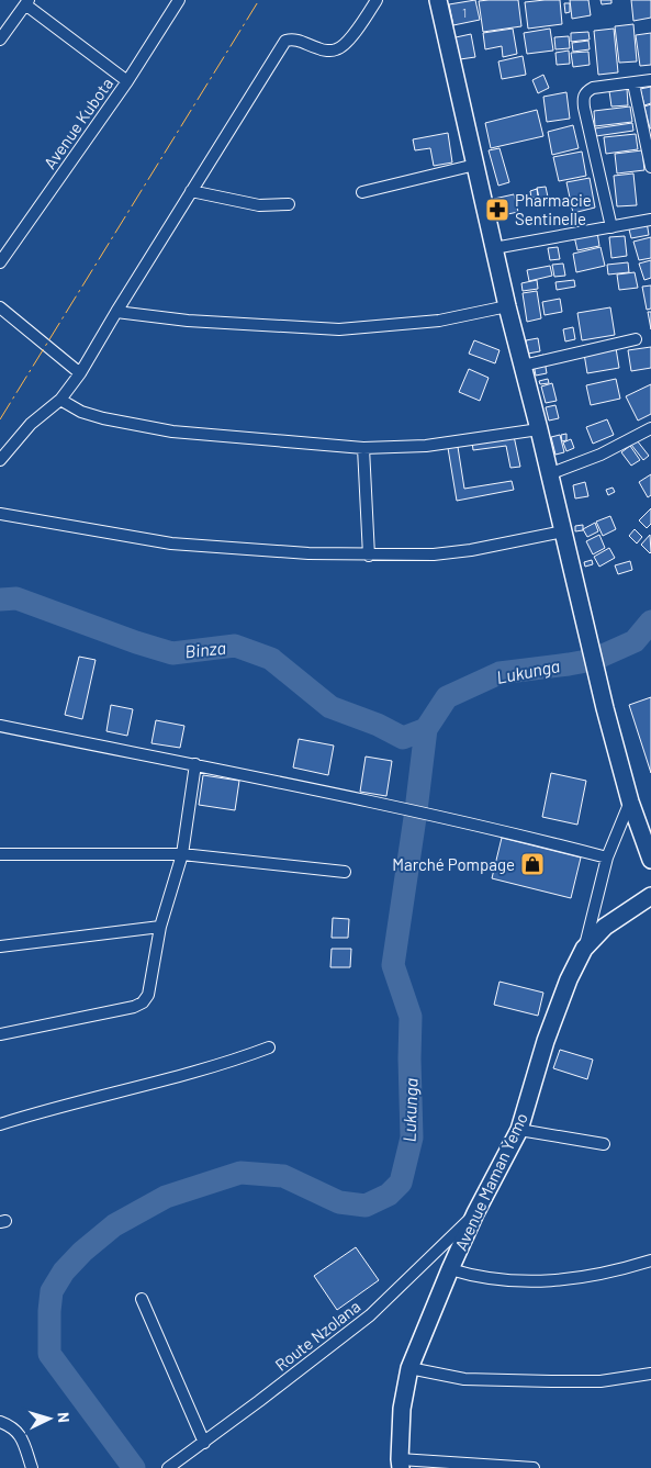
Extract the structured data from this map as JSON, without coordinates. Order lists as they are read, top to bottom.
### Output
{
  "streets": {
    "street": ["Avenue Kubota", "Avenue Maman Yemo", "Route Nzolana"]
  },
  "crossings": [
    ["Avenue Maman Yemo", "Route Nzolana"]
  ],
  "water": ["Binza", "Lukunga"],
  "places": {
    "pharmacy": ["Pharmacie Sentinelle"],
    "shop": ["Marché Pompage"]
  },
  "house_numbers": ["1"],
  "north": "right"
}
